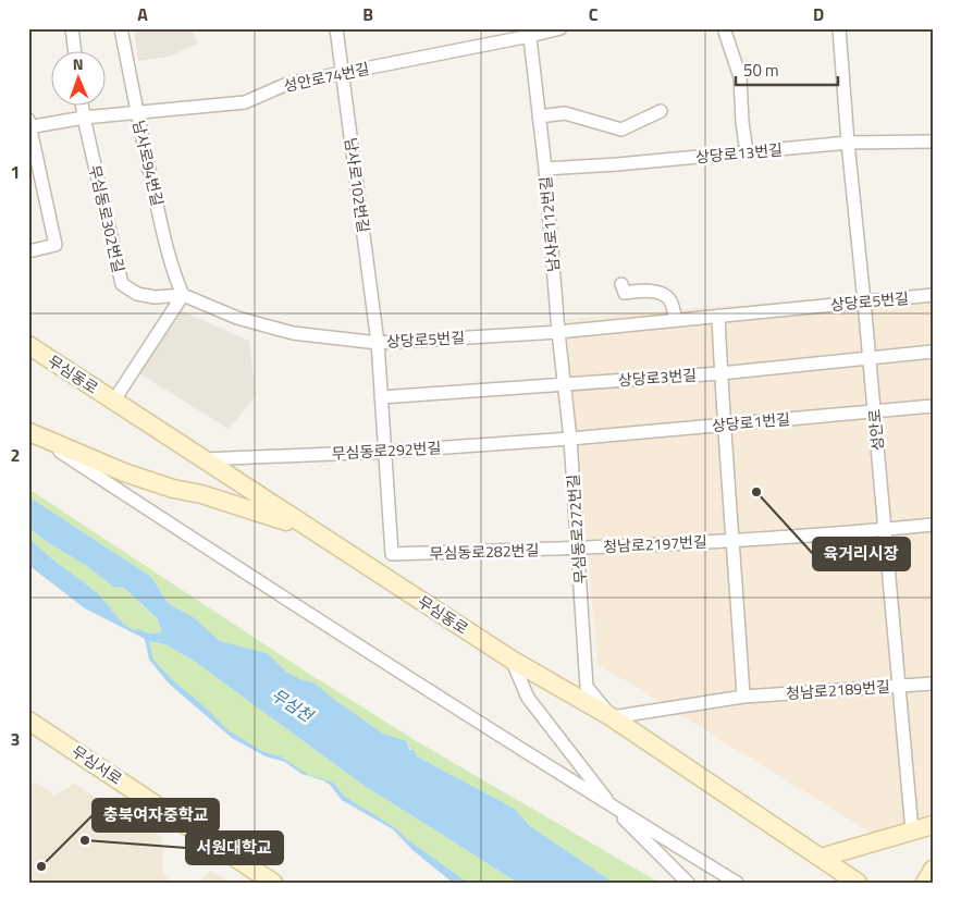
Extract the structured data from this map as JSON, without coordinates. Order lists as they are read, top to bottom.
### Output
{
  "streets": {
    "street": [
      "성안로74번길",
      "상당로13번길",
      "남사로94번길",
      "남사로102번길",
      "무심동로302번길",
      "남사로112번길",
      "상당로5번길",
      "무심동로",
      "상당로3번길",
      "상당로1번길",
      "성안로",
      "무심동로292번길",
      "무심동로272번길",
      "청남로2197번길",
      "무심동로282번길",
      "청남로2189번길",
      "무심서로"
    ]
  },
  "crossings": [
    ["성안로74번길", "남사로94번길"],
    ["성안로74번길", "남사로102번길"],
    ["성안로74번길", "무심동로302번길"],
    ["성안로74번길", "남사로112번길"],
    ["상당로13번길", "남사로112번길"],
    ["상당로13번길", "성안로"],
    ["남사로94번길", "무심동로302번길"],
    ["남사로94번길", "상당로5번길"],
    ["남사로102번길", "상당로5번길"],
    ["남사로102번길", "상당로3번길"],
    ["남사로102번길", "무심동로292번길"],
    ["남사로102번길", "무심동로282번길"],
    ["무심동로302번길", "상당로5번길"],
    ["남사로112번길", "상당로5번길"],
    ["남사로112번길", "무심동로272번길"],
    ["상당로5번길", "성안로"],
    ["상당로5번길", "무심동로272번길"],
    ["무심동로", "무심동로292번길"],
    ["무심동로", "무심동로272번길"],
    ["무심동로", "청남로2189번길"],
    ["상당로3번길", "성안로"],
    ["상당로3번길", "무심동로272번길"],
    ["상당로1번길", "성안로"],
    ["상당로1번길", "무심동로292번길"],
    ["상당로1번길", "무심동로272번길"],
    ["성안로", "청남로2197번길"],
    ["성안로", "청남로2189번길"],
    ["무심동로292번길", "무심동로272번길"],
    ["무심동로272번길", "청남로2197번길"],
    ["무심동로272번길", "무심동로282번길"],
    ["무심동로272번길", "청남로2189번길"],
    ["청남로2197번길", "무심동로282번길"]
  ],
  "water": ["무심천"],
  "places": ["육거리시장", "서원대학교", "충북여자중학교"],
  "scale_bar": "50 m",
  "north": "top",
  "grid": {
    "columns": [
      "A",
      "B",
      "C",
      "D"
    ],
    "rows": ["1", "2", "3"]
  }
}
